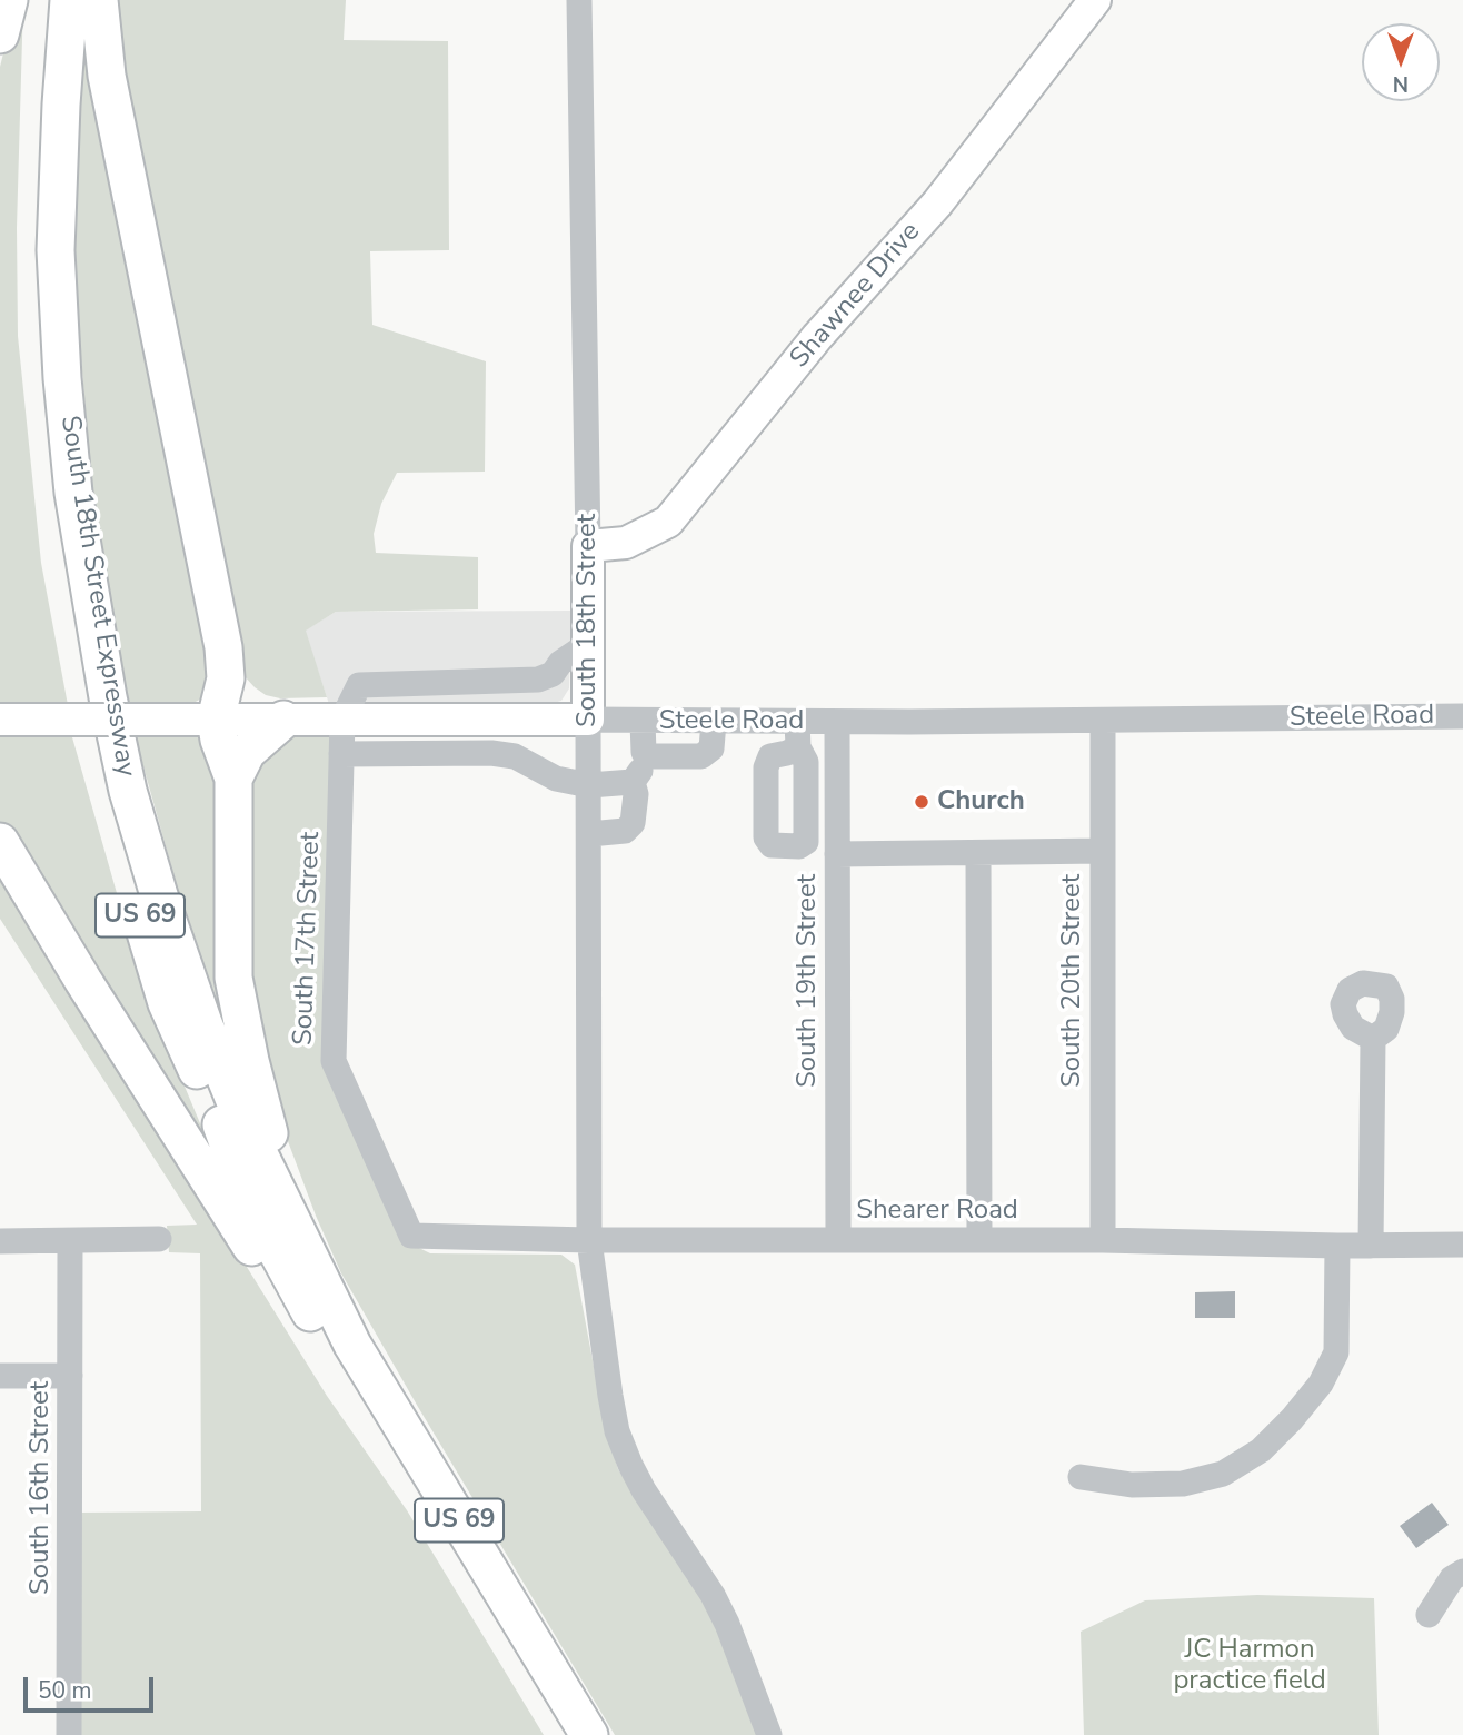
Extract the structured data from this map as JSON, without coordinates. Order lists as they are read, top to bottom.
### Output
{
  "streets": {
    "highway": ["South 18th Street Expressway", "US 69"],
    "main road": ["Shawnee Drive", "South 18th Street", "Steele Road"],
    "street": [
      "South 17th Street",
      "South 19th Street",
      "South 20th Street",
      "Shearer Road",
      "South 16th Street"
    ]
  },
  "crossings": [
    ["Shawnee Drive", "South 18th Street"],
    ["South 18th Street", "Steele Road"],
    ["South 18th Street", "Shearer Road"],
    ["Steele Road", "South 17th Street"],
    ["Steele Road", "South 19th Street"],
    ["Steele Road", "South 20th Street"],
    ["South 17th Street", "Shearer Road"],
    ["South 19th Street", "Shearer Road"],
    ["South 20th Street", "Shearer Road"]
  ],
  "parks": ["JC Harmon practice field"],
  "places": ["Church"],
  "scale_bar": "50 m",
  "north": "bottom"
}
